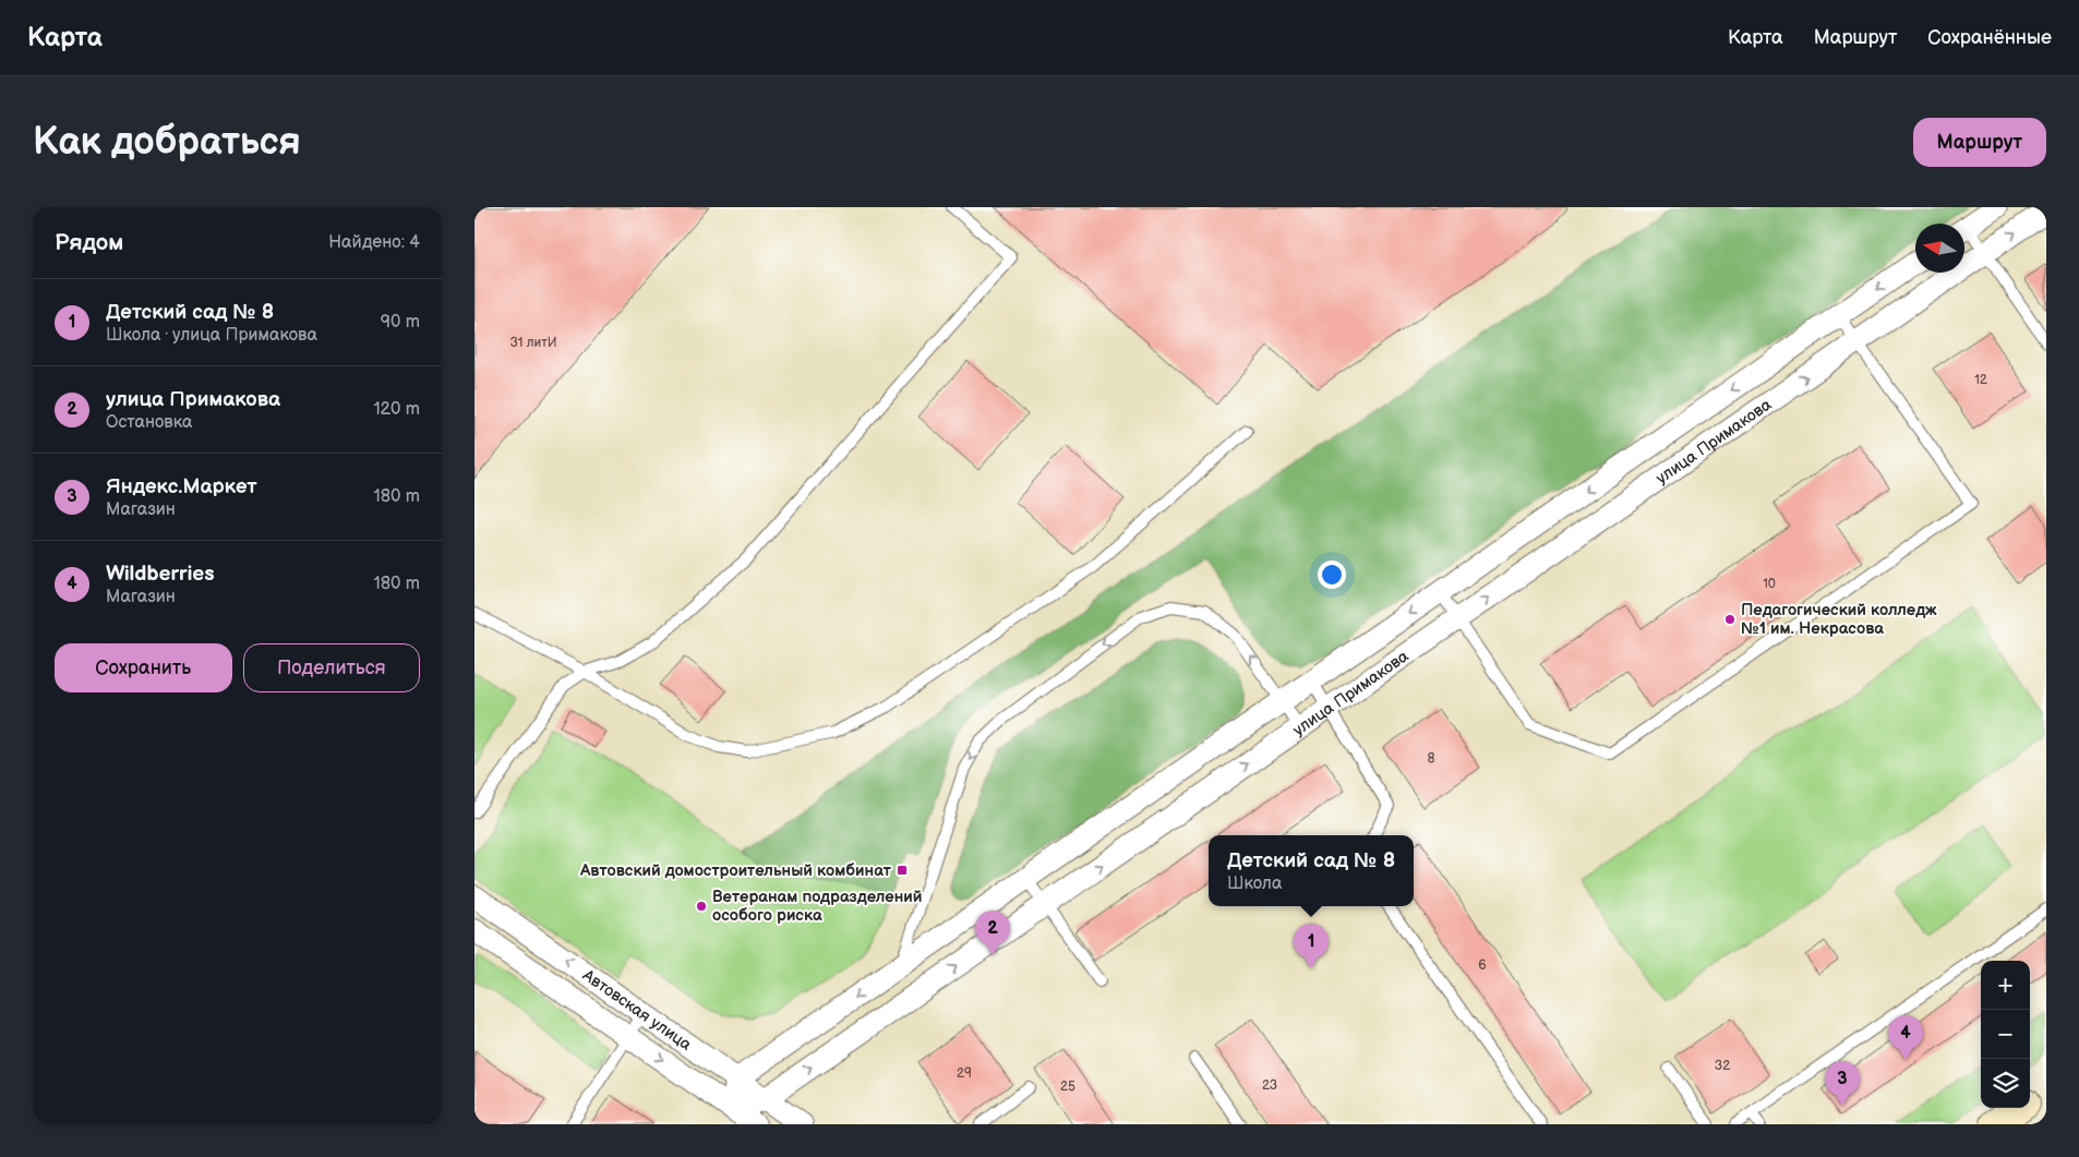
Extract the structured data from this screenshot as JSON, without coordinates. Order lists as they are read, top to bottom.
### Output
{
  "streets": {
    "street": ["улица Примакова", "Автовская улица"]
  },
  "crossings": [
    ["улица Примакова", "Автовская улица"]
  ],
  "places": {
    "other": ["Педагогический колледж №1 им. Некрасова", "Ветеранам подразделений особого риска"],
    "transit": ["Автовский домостроительный комбинат"]
  },
  "house_numbers": [
    "31 литИ",
    "12",
    "10",
    "8",
    "6",
    "32",
    "29",
    "23",
    "25"
  ],
  "north": "left",
  "page": {
    "header": "Карта",
    "nav": ["Карта", "Маршрут", "Сохранённые"],
    "buttons": [
      "Маршрут",
      ["Сохранить", "Поделиться"]
    ],
    "title": "Как добраться",
    "heading": ["Рядом", "Найдено: 4"],
    "list": [
      {
        "mark": "1",
        "name": "Детский сад № 8",
        "note": "Школа · улица Примакова",
        "value": "90 m"
      },
      {
        "mark": "2",
        "name": "улица Примакова",
        "note": "Остановка",
        "value": "120 m"
      },
      {
        "mark": "3",
        "name": "Яндекс.Маркет",
        "note": "Магазин",
        "value": "180 m"
      },
      {
        "mark": "4",
        "name": "Wildberries",
        "note": "Магазин",
        "value": "180 m"
      }
    ],
    "popup": ["Детский сад № 8", "Школа"],
    "pins": [
      "2",
      "1",
      "4",
      "3"
    ],
    "map_buttons": ["+", "−"]
  }
}
